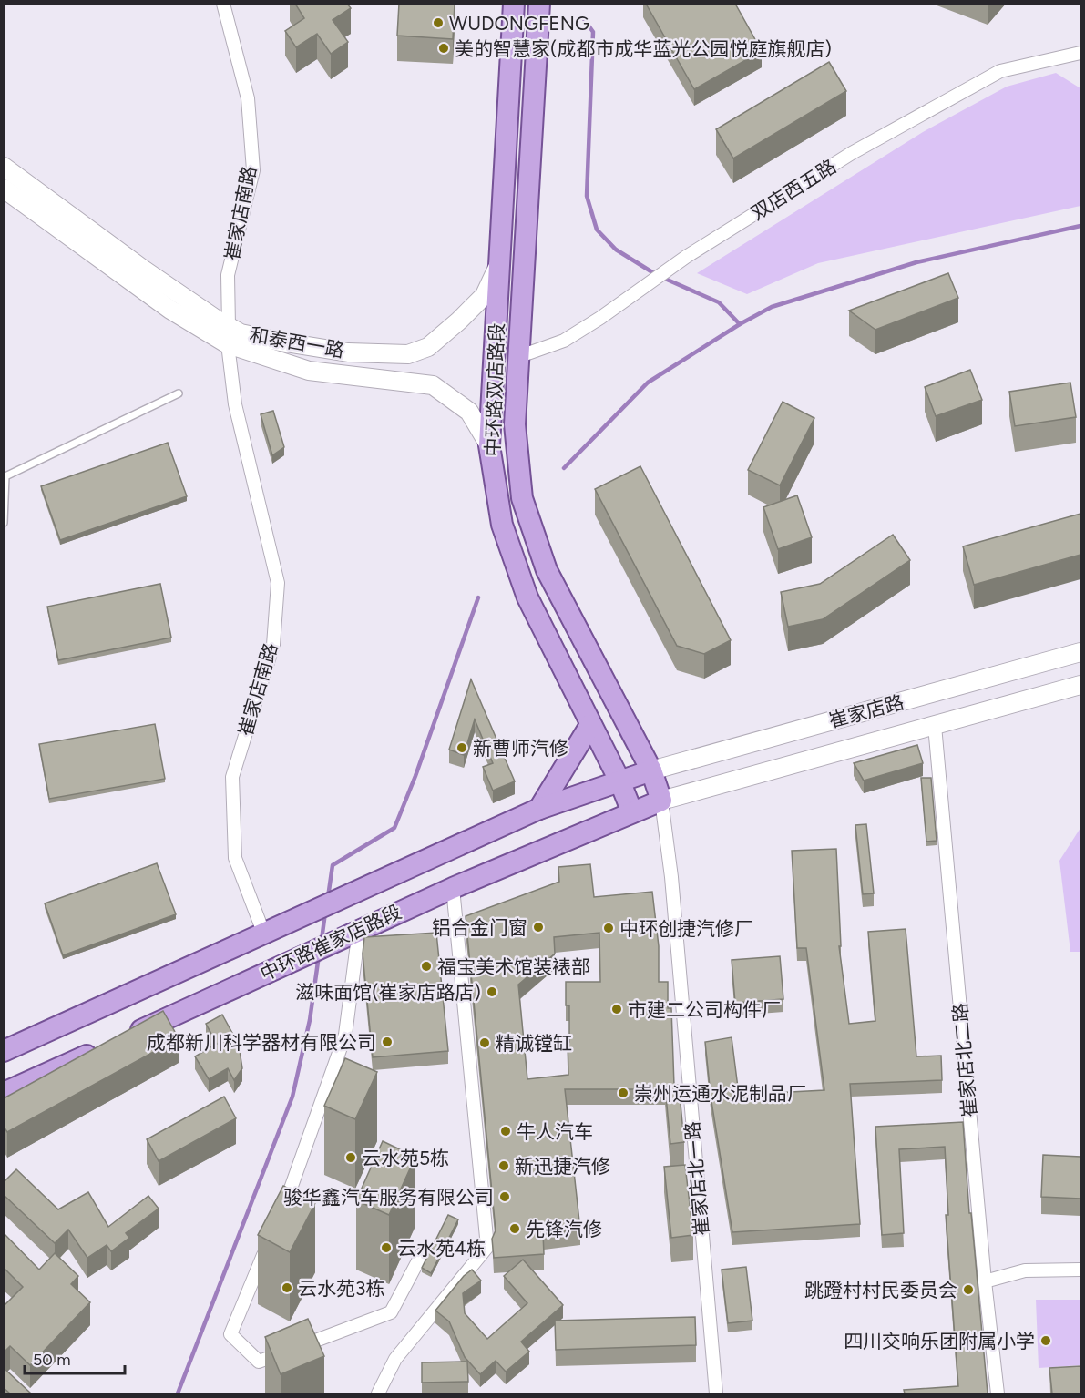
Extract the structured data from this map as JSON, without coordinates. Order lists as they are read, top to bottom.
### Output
{
  "streets": {
    "main road": ["中环路双店路段", "中环路崔家店路段"],
    "street": [
      "双店西五路",
      "崔家店南路",
      "和泰西一路",
      "崔家店路",
      "崔家店北二路",
      "崔家店北一路"
    ]
  },
  "crossings": [
    ["双店西五路", "中环路双店路段"],
    ["崔家店南路", "和泰西一路"],
    ["崔家店南路", "中环路崔家店路段"],
    ["和泰西一路", "中环路双店路段"],
    ["中环路双店路段", "崔家店路"],
    ["中环路双店路段", "中环路崔家店路段"],
    ["中环路双店路段", "崔家店北一路"],
    ["崔家店路", "中环路崔家店路段"],
    ["崔家店路", "崔家店北二路"],
    ["崔家店路", "崔家店北一路"],
    ["中环路崔家店路段", "崔家店北一路"]
  ],
  "places": [
    "WUDONGFENG",
    "美的智慧家(成都市成华蓝光公园悦庭旗舰店)",
    "新曹师汽修",
    "铝合金门窗",
    "中环创捷汽修厂",
    "福宝美术馆装裱部",
    "滋味面馆(崔家店路店)",
    "市建二公司构件厂",
    "成都新川科学器材有限公司",
    "精诚镗缸",
    "崇州运通水泥制品厂",
    "牛人汽车",
    "云水苑5栋",
    "新迅捷汽修",
    "骏华鑫汽车服务有限公司",
    "先锋汽修",
    "云水苑4栋",
    "云水苑3栋",
    "跳蹬村村民委员会",
    "四川交响乐团附属小学"
  ],
  "scale_bar": "50 m"
}
